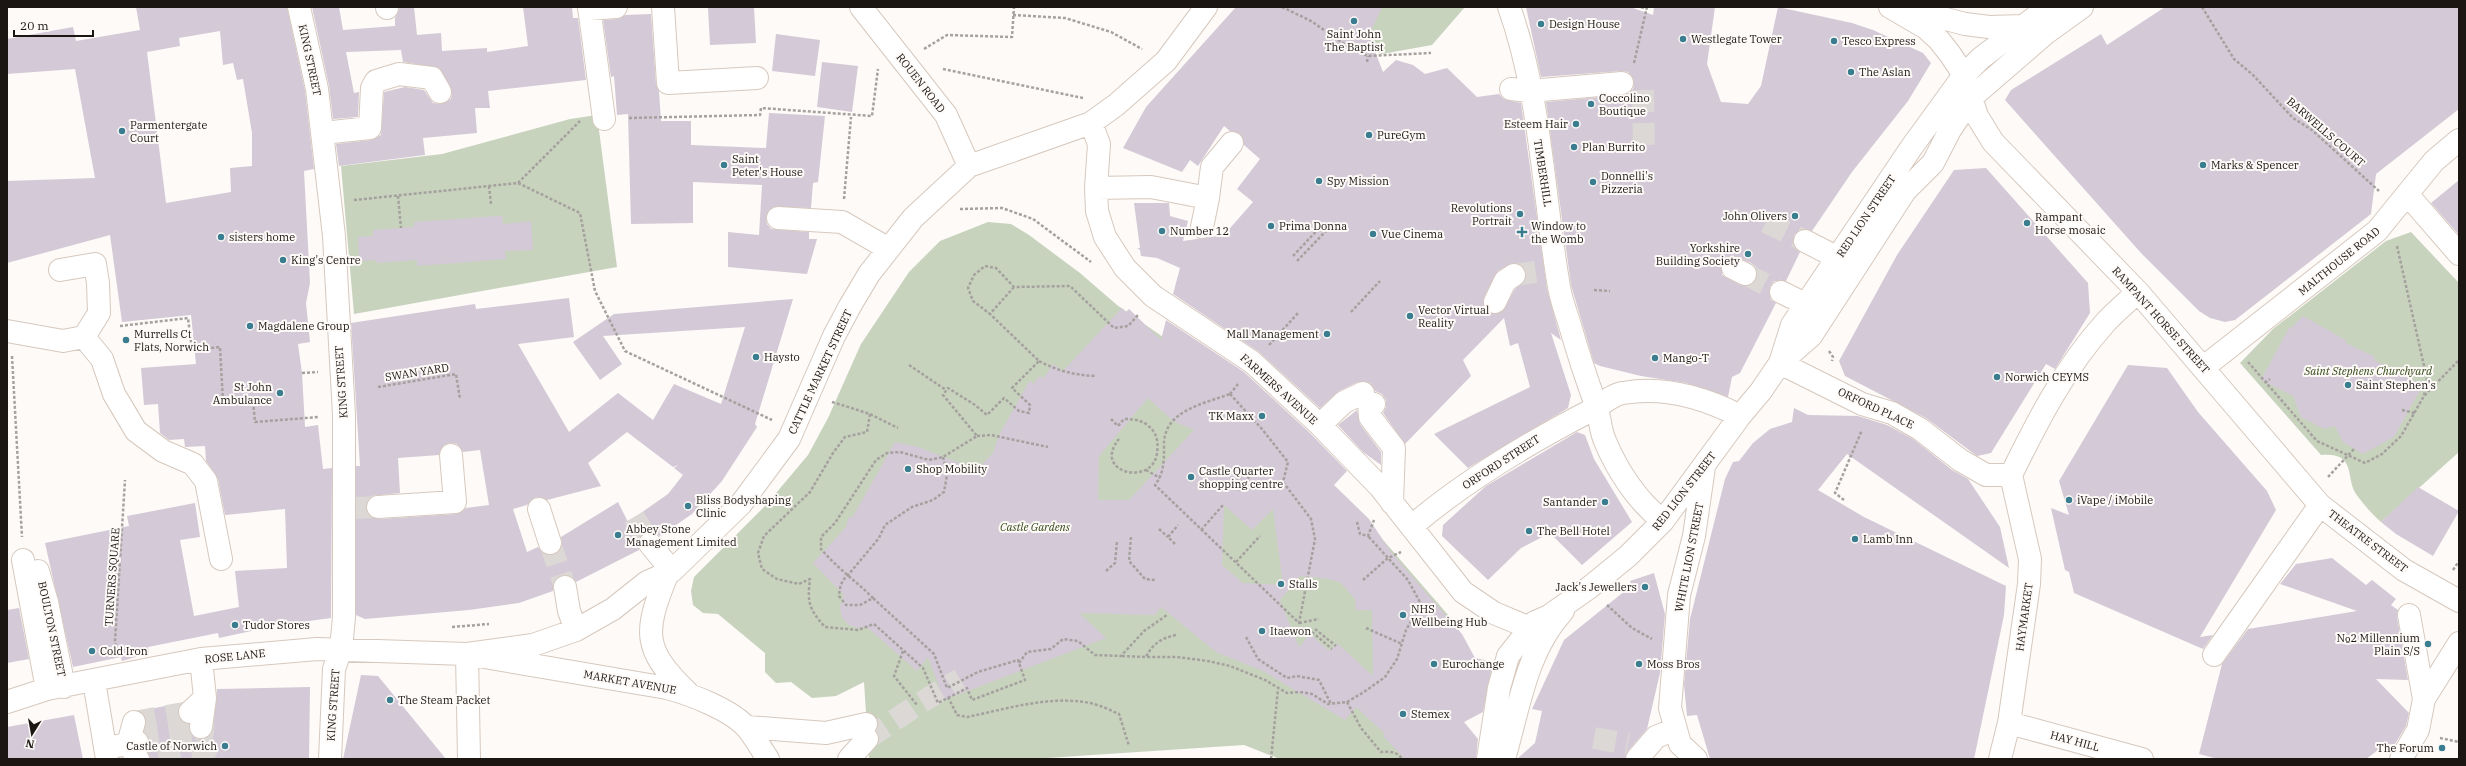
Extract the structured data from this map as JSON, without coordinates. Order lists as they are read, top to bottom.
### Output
{
  "streets": {
    "street": [
      "KING STREET",
      "ROUEN ROAD",
      "TIMBERHILL",
      "RED LION STREET",
      "MALTHOUSE ROAD",
      "RAMPANT HORSE STREET",
      "CATTLE MARKET STREET",
      "FARMERS AVENUE",
      "ORFORD PLACE",
      "ORFORD STREET",
      "THEATRE STREET",
      "WHITE LION STREET",
      "HAYMARKET",
      "BOULTON STREET",
      "ROSE LANE",
      "MARKET AVENUE",
      "HAY HILL"
    ],
    "path": ["BARWELLS COURT", "SWAN YARD", "TURNERS SQUARE"]
  },
  "crossings": [
    ["KING STREET", "ROSE LANE"],
    ["ROUEN ROAD", "CATTLE MARKET STREET"],
    ["BARWELLS COURT", "MALTHOUSE ROAD"],
    ["TIMBERHILL", "RED LION STREET"],
    ["TIMBERHILL", "ORFORD STREET"],
    ["RED LION STREET", "RAMPANT HORSE STREET"],
    ["RED LION STREET", "FARMERS AVENUE"],
    ["RED LION STREET", "ORFORD PLACE"],
    ["RED LION STREET", "ORFORD STREET"],
    ["RED LION STREET", "WHITE LION STREET"],
    ["MALTHOUSE ROAD", "RAMPANT HORSE STREET"],
    ["RAMPANT HORSE STREET", "THEATRE STREET"],
    ["CATTLE MARKET STREET", "ROSE LANE"],
    ["CATTLE MARKET STREET", "MARKET AVENUE"],
    ["FARMERS AVENUE", "ORFORD STREET"],
    ["ORFORD PLACE", "HAYMARKET"],
    ["TURNERS SQUARE", "ROSE LANE"],
    ["HAYMARKET", "HAY HILL"],
    ["BOULTON STREET", "ROSE LANE"],
    ["ROSE LANE", "MARKET AVENUE"]
  ],
  "parks": ["Saint Stephens Churchyard", "Castle Gardens"],
  "places": {
    "other": [
      "Saint John The Baptist",
      "Design House",
      "Westlegate Tower",
      "Tesco Express",
      "The Aslan",
      "Coccolino Boutique",
      "Esteem Hair",
      "Parmentergate Court",
      "PureGym",
      "Plan Burrito",
      "Saint Peter's House",
      "Marks & Spencer",
      "Spy Mission",
      "Donnelli's Pizzeria",
      "Revolutions Portrait",
      "John Olivers",
      "Rampant Horse mosaic",
      "Prima Donna",
      "Number 12",
      "Vue Cinema",
      "sisters home",
      "Yorkshire Building Society",
      "King's Centre",
      "Vector Virtual Reality",
      "Magdalene Group",
      "Mall Management",
      "Murrells Ct Flats, Norwich",
      "Haysto",
      "Mango-T",
      "Norwich CEYMS",
      "Saint Stephen's",
      "St John Ambulance",
      "TK Maxx",
      "Shop Mobility",
      "Castle Quarter shopping centre",
      "iVape / iMobile",
      "Santander",
      "Bliss Bodyshaping Clinic",
      "The Bell Hotel",
      "Abbey Stone Management Limited",
      "Lamb Inn",
      "Stalls",
      "Jack's Jewellers",
      "NHS Wellbeing Hub",
      "Tudor Stores",
      "Itaewon",
      "No̱2 Millennium Plain S/S",
      "Cold Iron",
      "Eurochange",
      "Moss Bros",
      "The Steam Packet",
      "Stemex",
      "Castle of Norwich",
      "The Forum"
    ],
    "health": ["Window to the Womb"]
  },
  "scale_bar": "20 m",
  "north": "bottom"
}
